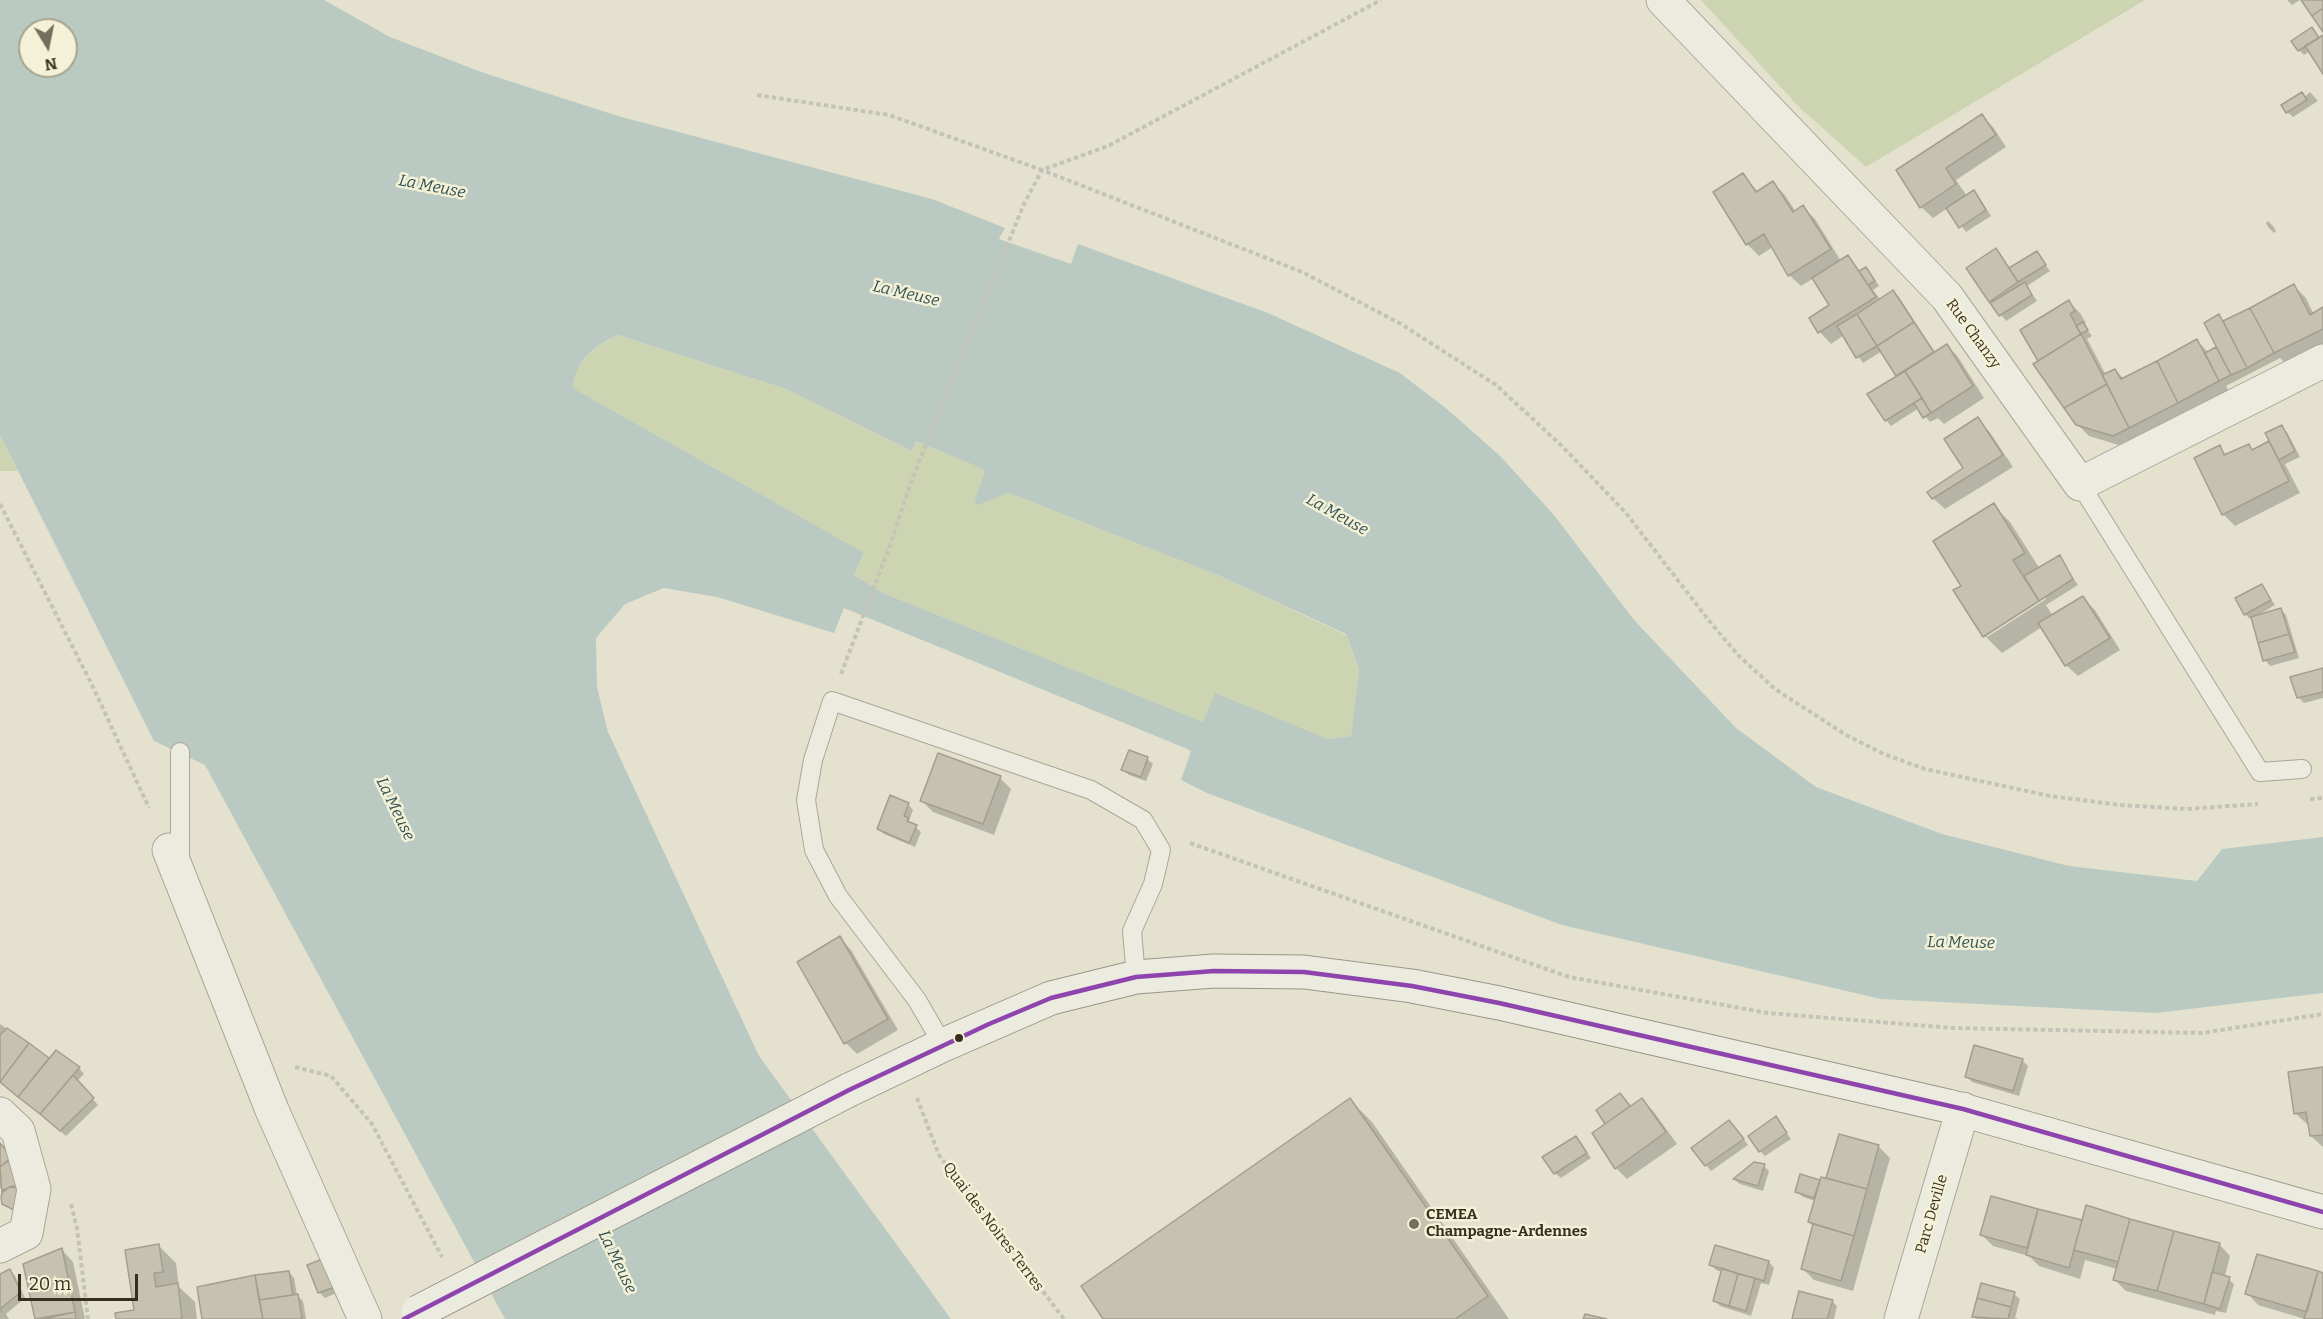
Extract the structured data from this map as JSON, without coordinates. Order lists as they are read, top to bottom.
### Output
{
  "streets": {
    "street": ["Rue Chanzy", "Parc Deville"],
    "path": ["Quai des Noires Terres"]
  },
  "water": ["La Meuse"],
  "places": ["CEMEA Champagne-Ardennes"],
  "scale_bar": "20 m",
  "north": "bottom"
}
